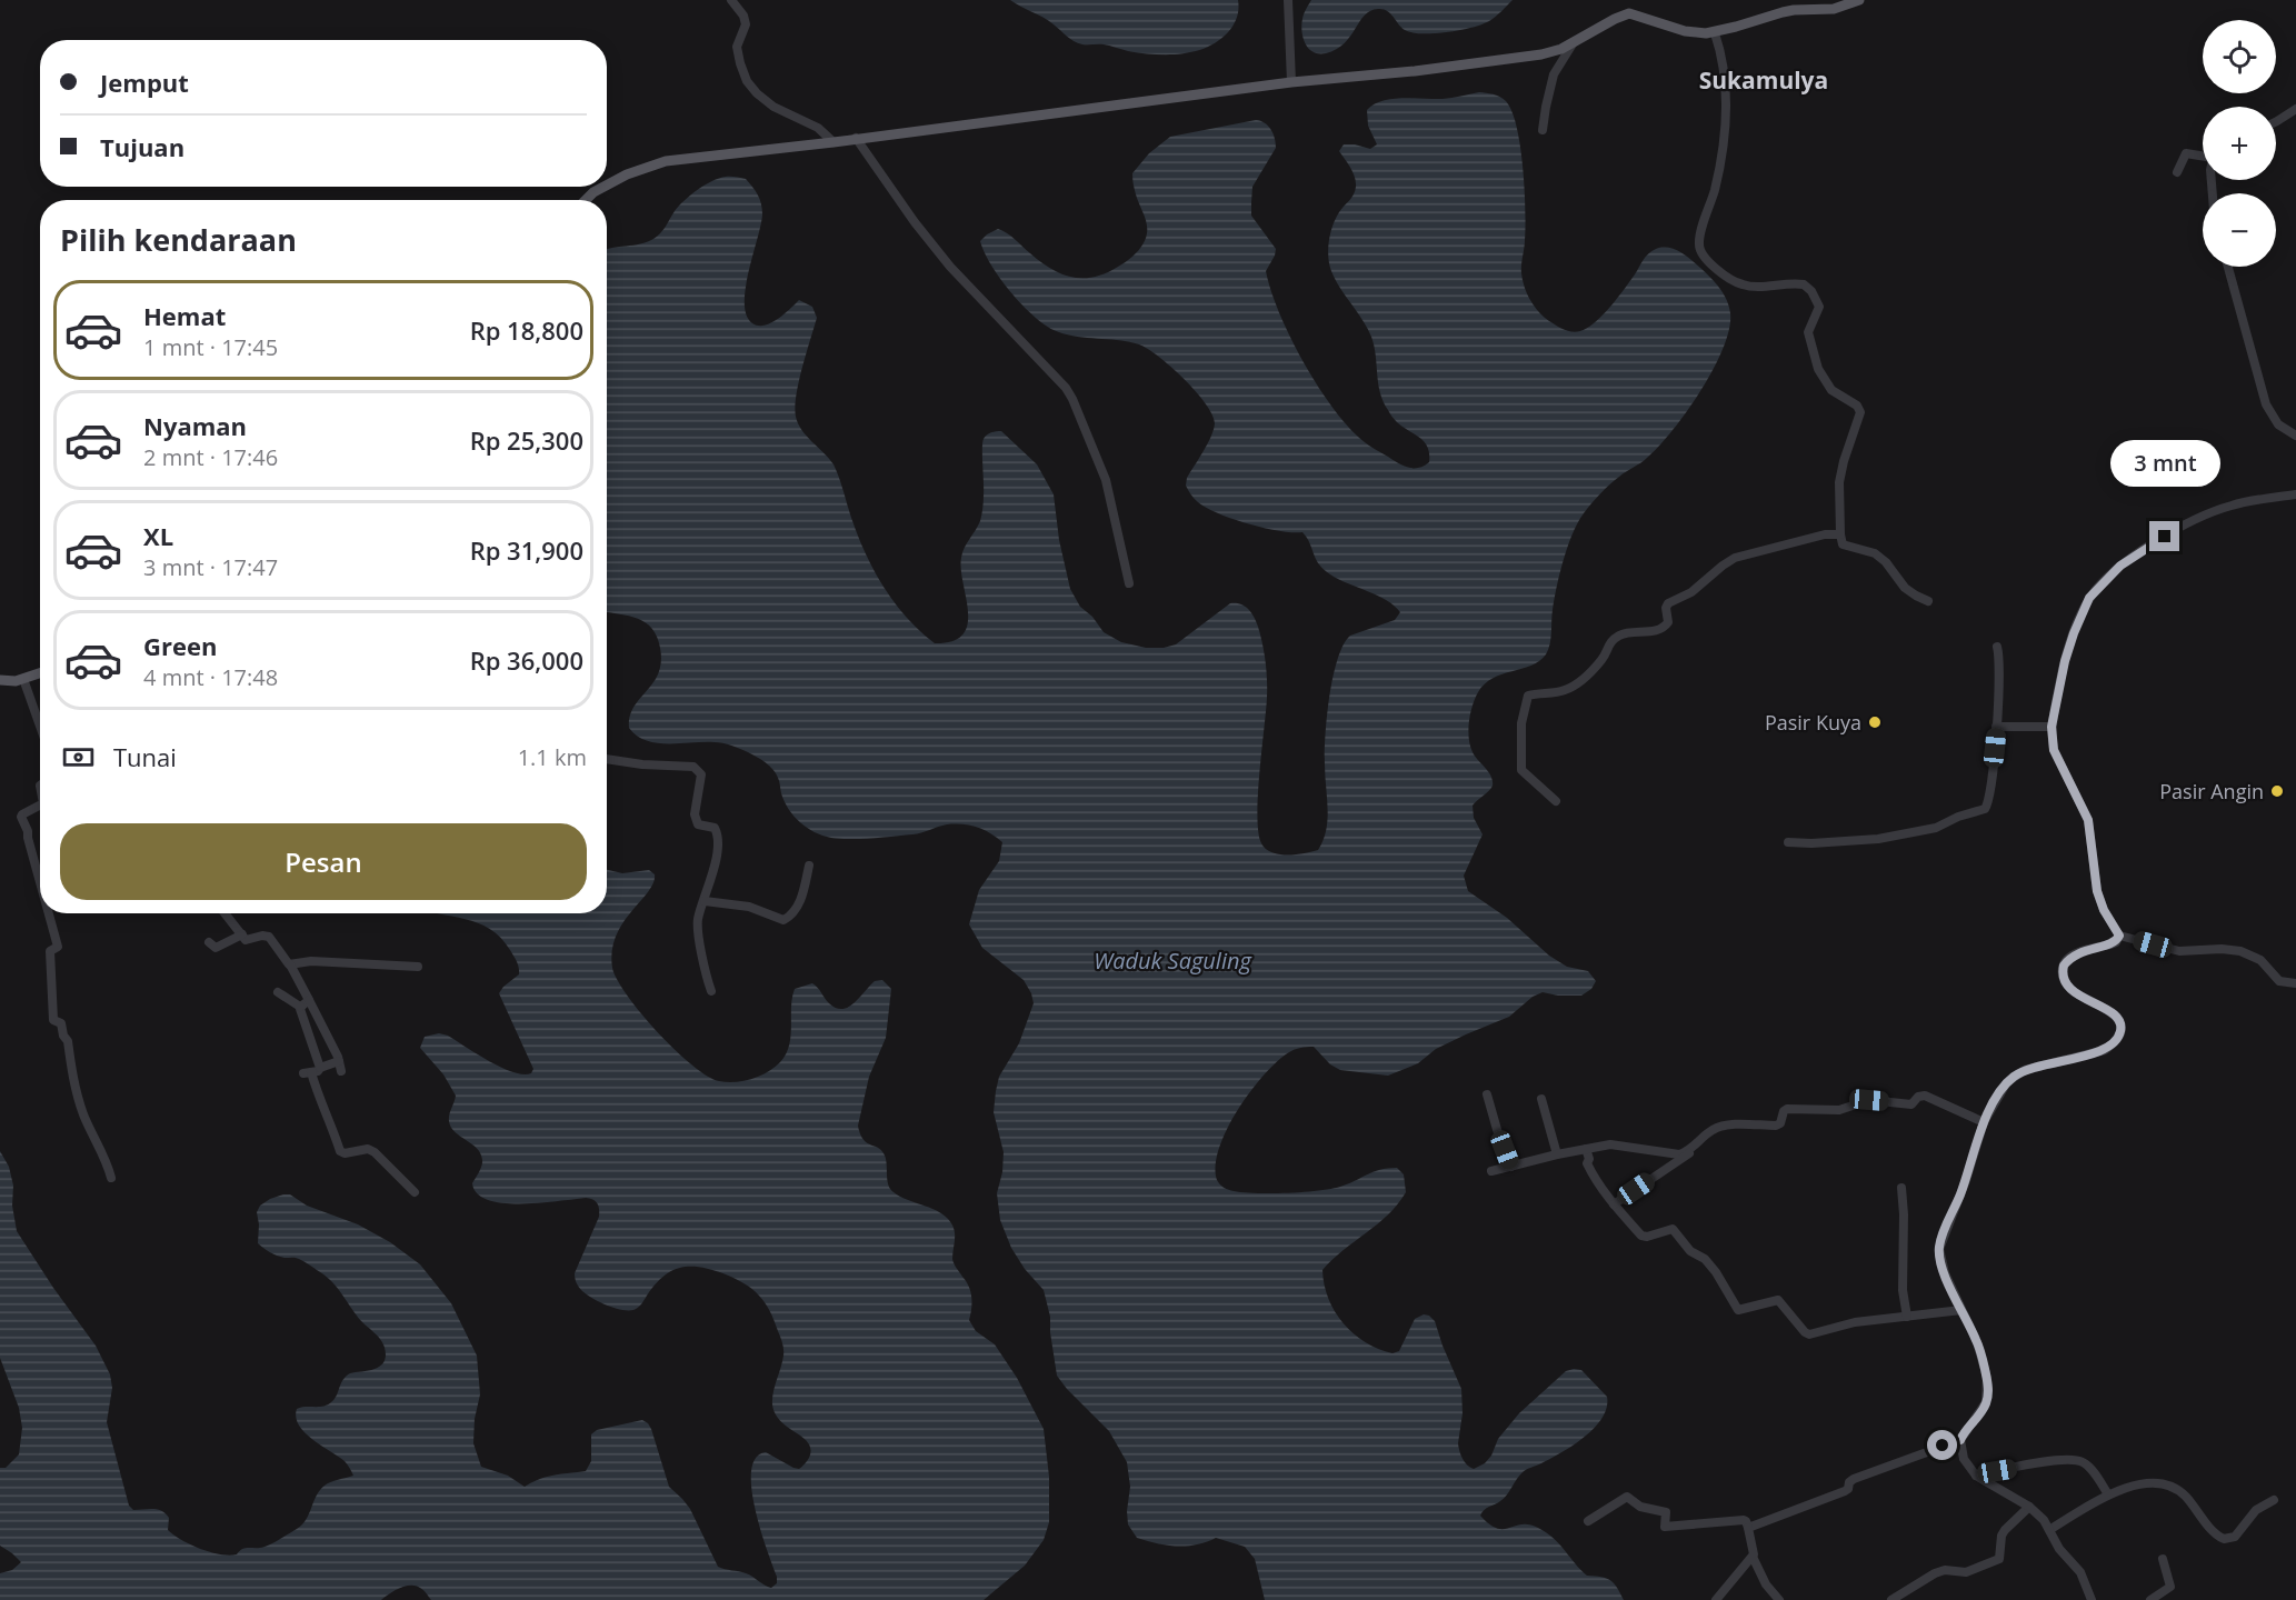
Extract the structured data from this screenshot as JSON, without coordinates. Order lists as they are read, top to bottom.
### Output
{
  "districts": ["Sukamulya"],
  "water": ["Waduk Saguling"],
  "places": ["Pasir Kuya", "Pasir Angin"],
  "page": {
    "map_buttons": ["+", "−"],
    "banner": ["Jemput", "Tujuan"],
    "heading": "Pilih kendaraan",
    "list": [
      {
        "name": "Hemat",
        "note": "1 mnt · 17:45",
        "value": "Rp 18,800"
      },
      {
        "name": "Nyaman",
        "note": "2 mnt · 17:46",
        "value": "Rp 25,300"
      },
      {
        "name": "XL",
        "note": "3 mnt · 17:47",
        "value": "Rp 31,900"
      },
      {
        "name": "Green",
        "note": "4 mnt · 17:48",
        "value": "Rp 36,000"
      }
    ],
    "bubble": "3 mnt",
    "pay": ["Tunai", "1.1 km"],
    "buttons": "Pesan"
  }
}
